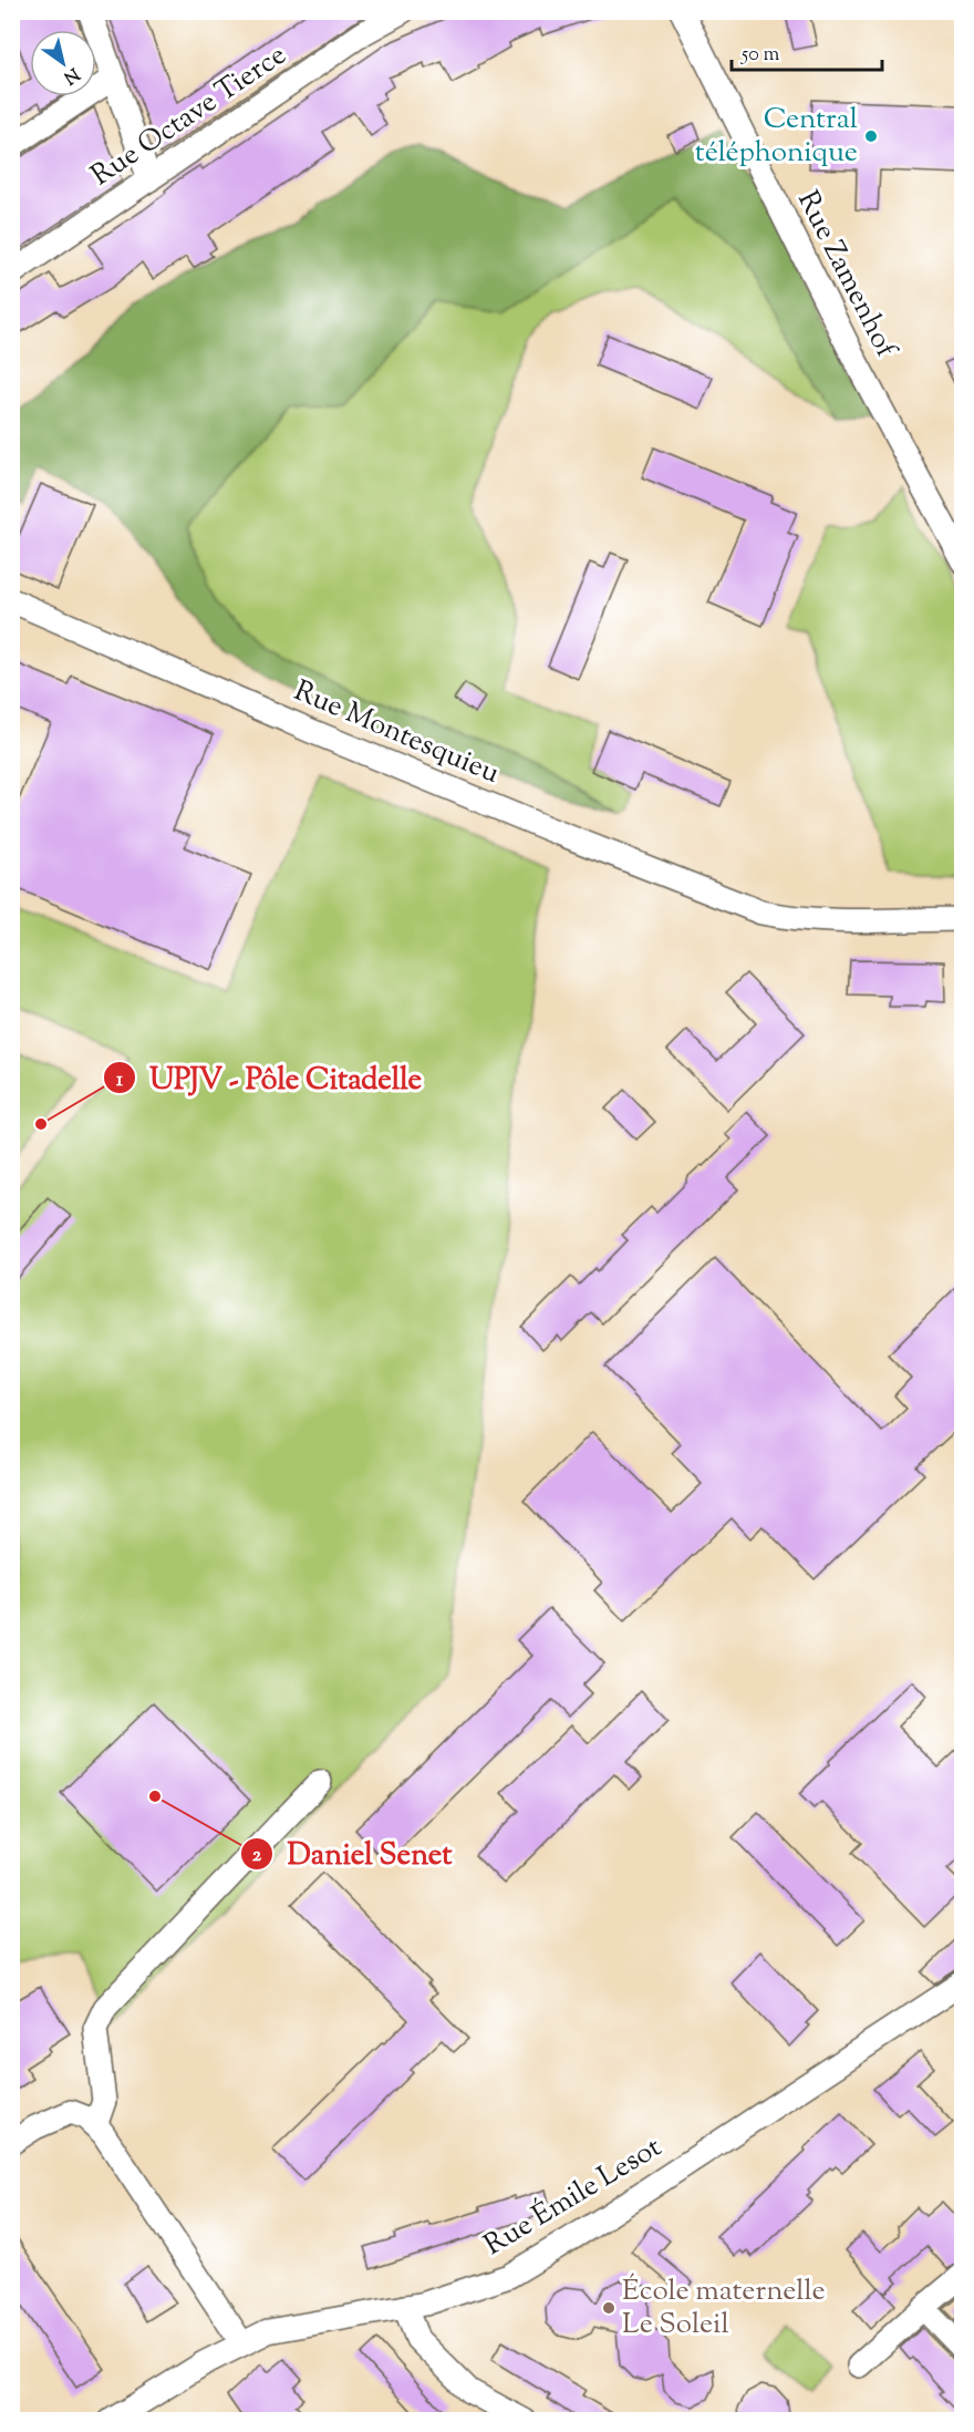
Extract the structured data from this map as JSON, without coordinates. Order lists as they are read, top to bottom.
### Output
{
  "streets": {
    "street": [
      "Rue Octave Tierce",
      "Rue Zamenhof",
      "Rue Montesquieu",
      "Rue Émile Lesot"
    ]
  },
  "places": [
    "Central téléphonique",
    "UPJV - Pôle Citadelle",
    "Daniel Senet",
    "École maternelle Le Soleil"
  ],
  "scale_bar": "50 m",
  "north": "bottom right"
}
